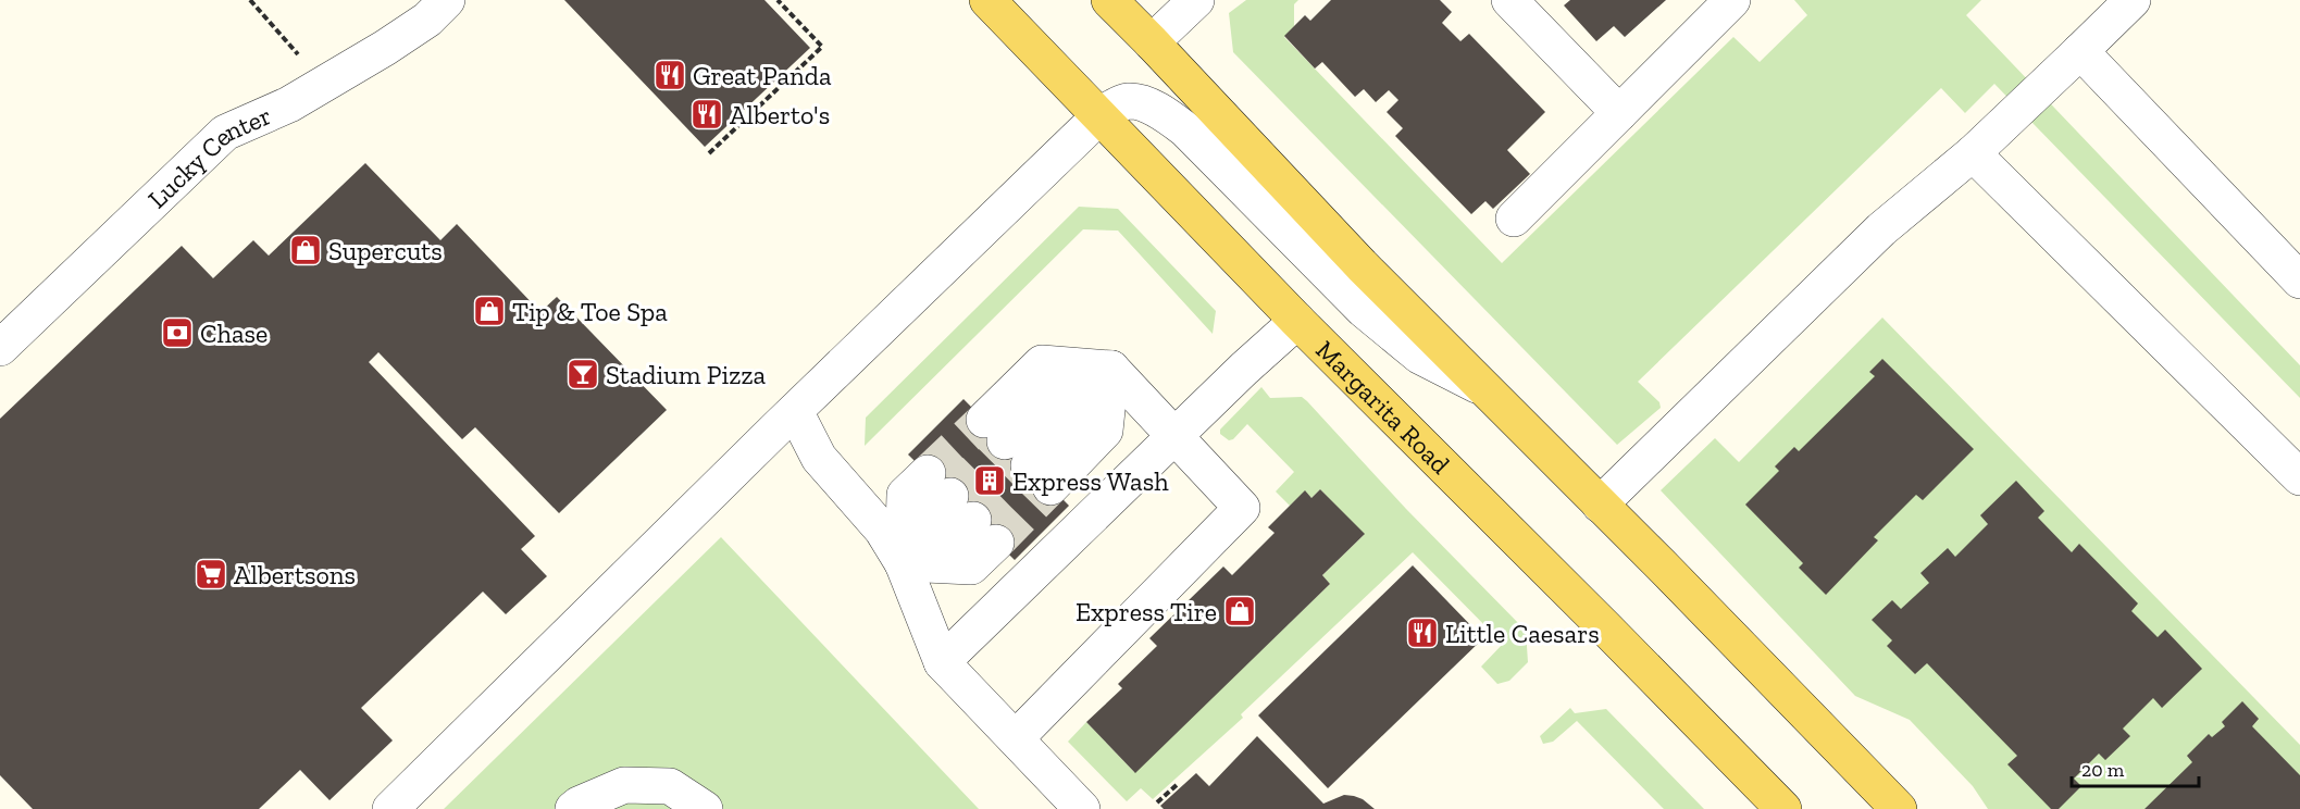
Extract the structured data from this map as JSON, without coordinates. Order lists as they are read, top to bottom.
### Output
{
  "streets": {
    "main road": ["Margarita Road"],
    "lane": ["Lucky Center"]
  },
  "places": {
    "restaurant": ["Great Panda", "Alberto's", "Little Caesars"],
    "shop": ["Supercuts", "Tip & Toe Spa", "Express Tire"],
    "bank": ["Chase"],
    "bar": ["Stadium Pizza"],
    "building": ["Express Wash"],
    "supermarket": ["Albertsons"]
  },
  "scale_bar": "20 m"
}
